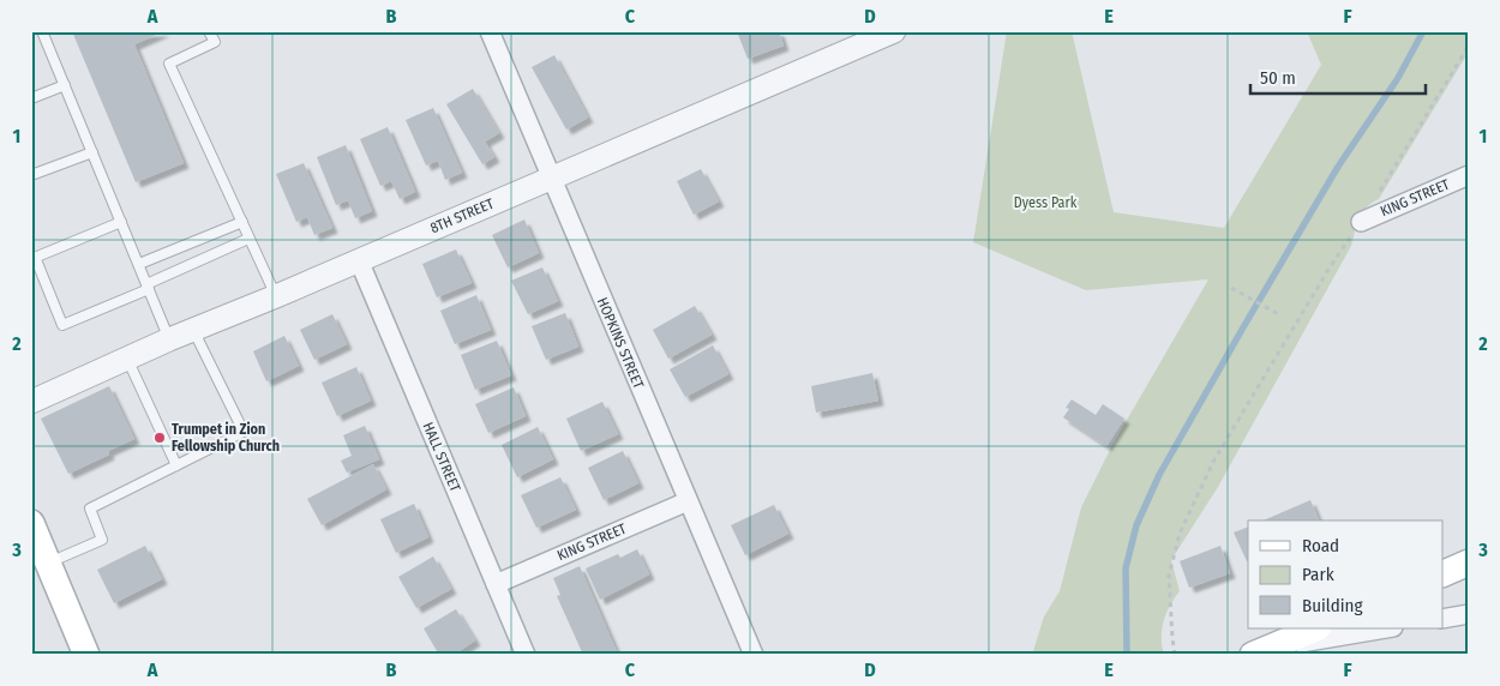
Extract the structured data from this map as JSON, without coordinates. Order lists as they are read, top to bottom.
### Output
{
  "streets": {
    "street": [
      "KING STREET",
      "8TH STREET",
      "HOPKINS STREET",
      "HALL STREET"
    ]
  },
  "crossings": [
    ["KING STREET", "HOPKINS STREET"],
    ["KING STREET", "HALL STREET"],
    ["8TH STREET", "HOPKINS STREET"],
    ["8TH STREET", "HALL STREET"]
  ],
  "parks": ["Dyess Park"],
  "places": ["Trumpet in Zion Fellowship Church"],
  "legend": ["Road", "Park", "Building"],
  "scale_bar": "50 m",
  "grid": {
    "columns": [
      "A",
      "B",
      "C",
      "D",
      "E",
      "F"
    ],
    "rows": ["1", "2", "3"]
  }
}
